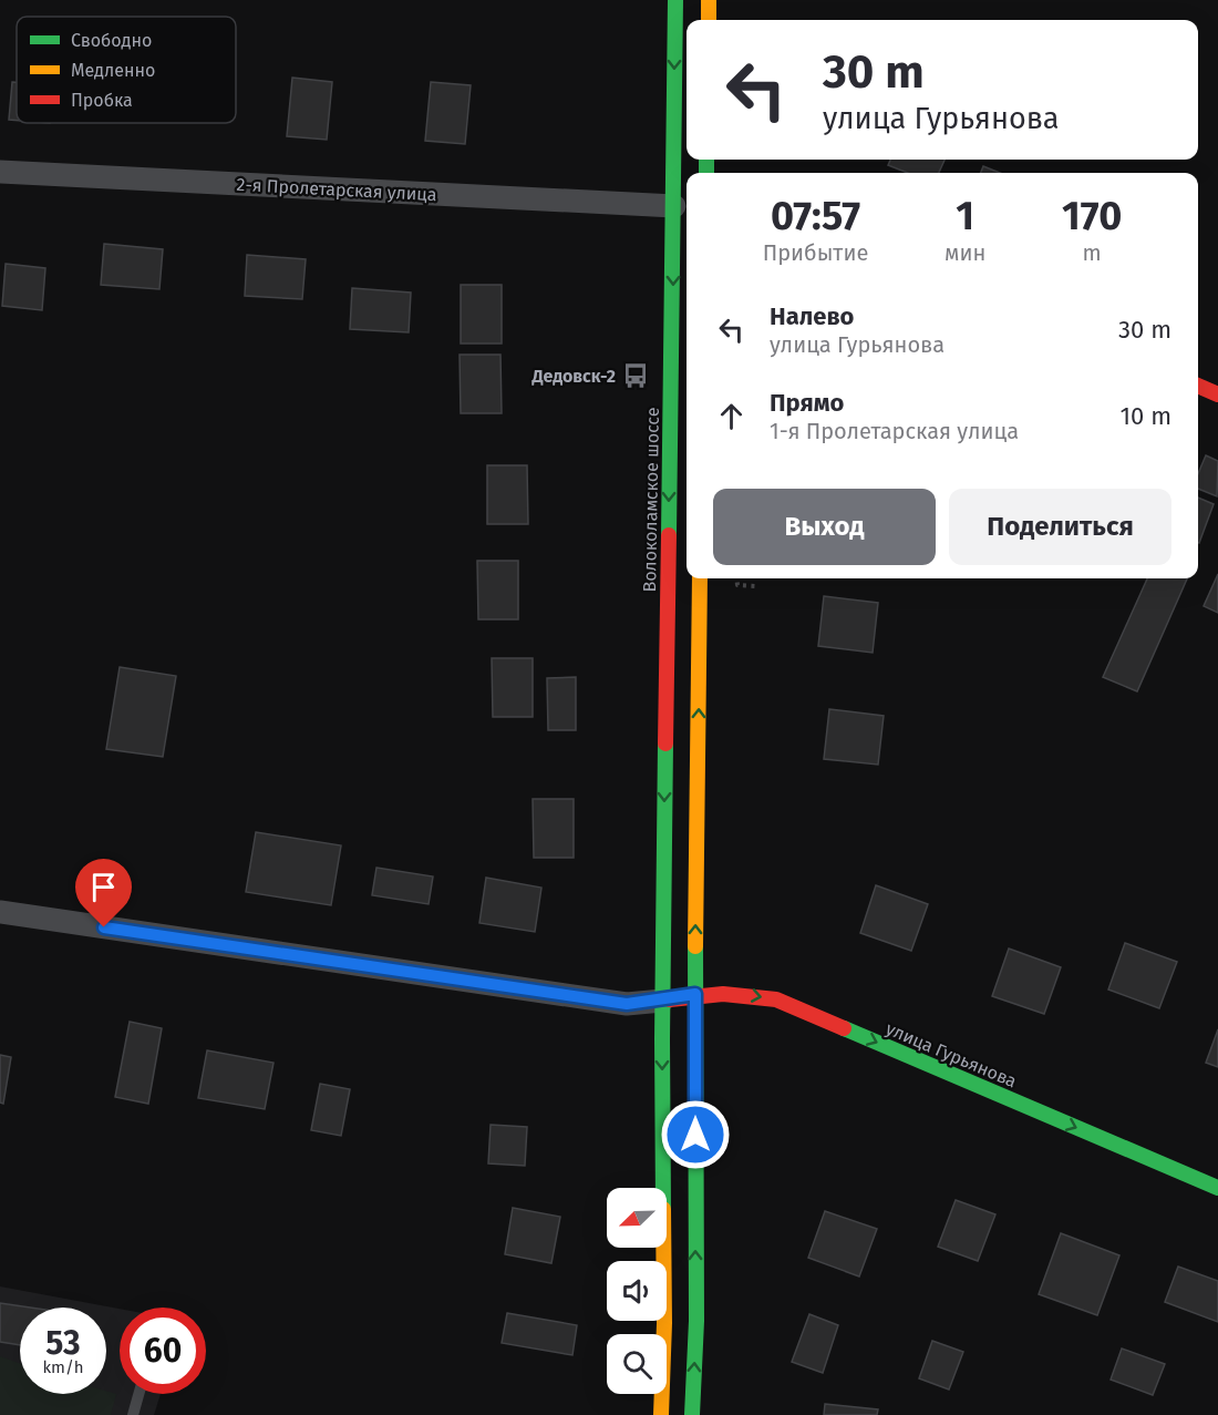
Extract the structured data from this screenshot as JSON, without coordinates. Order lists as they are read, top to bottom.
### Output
{
  "streets": {
    "main road": ["Волоколамское шоссе", "улица Гурьянова"],
    "street": ["2-я Пролетарская улица"]
  },
  "crossings": [
    ["2-я Пролетарская улица", "Волоколамское шоссе"],
    ["Волоколамское шоссе", "улица Гурьянова"]
  ],
  "one_way": ["улица Гурьянова"],
  "places": {
    "bus stop": ["Дедовск-2"]
  },
  "legend": ["Свободно", "Медленно", "Пробка"],
  "north": "bottom left",
  "page": {
    "turn": ["30 m", "улица Гурьянова"],
    "eta": [
      "07:57",
      "Прибытие",
      "1",
      "мин",
      "170",
      "m"
    ],
    "list": [
      {
        "name": "Налево",
        "note": "улица Гурьянова",
        "value": "30 m"
      },
      {
        "name": "Прямо",
        "note": "1-я Пролетарская улица",
        "value": "10 m"
      }
    ],
    "buttons": ["Выход", "Поделиться"],
    "speed": "53 km/h",
    "limit": "60"
  }
}
